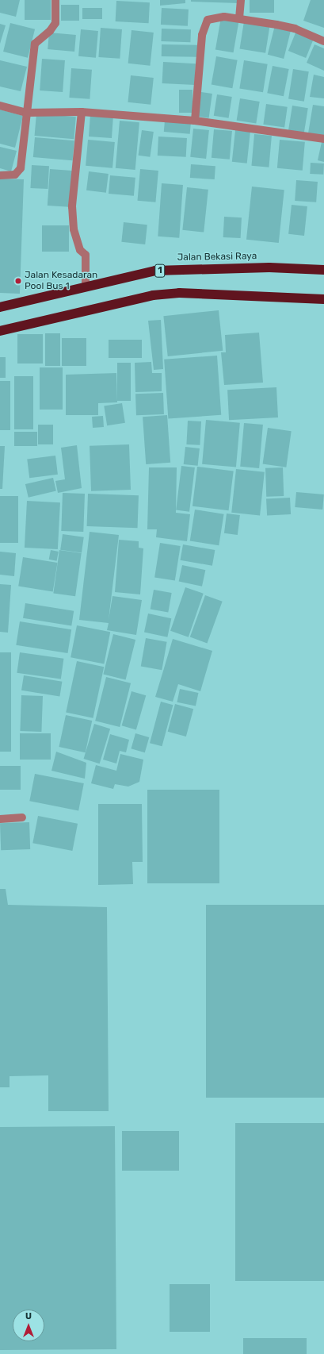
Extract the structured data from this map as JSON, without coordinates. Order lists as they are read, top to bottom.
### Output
{
  "streets": {
    "highway": ["Jalan Bekasi Raya", "1"]
  },
  "places": ["Jalan Kesadaran Pool Bus 1"],
  "north": "top"
}
